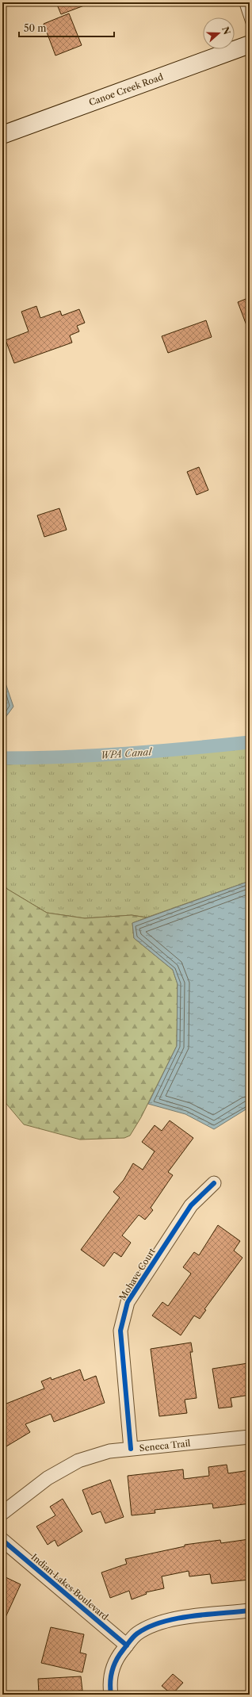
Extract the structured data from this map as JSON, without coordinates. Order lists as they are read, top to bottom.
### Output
{
  "streets": {
    "main road": ["Canoe Creek Road"],
    "street": ["Mohave Court", "Seneca Trail", "Indian Lakes Boulevard"]
  },
  "crossings": [
    ["Mohave Court", "Seneca Trail"]
  ],
  "water": ["WPA Canal"],
  "scale_bar": "50 m",
  "north": "right"
}
